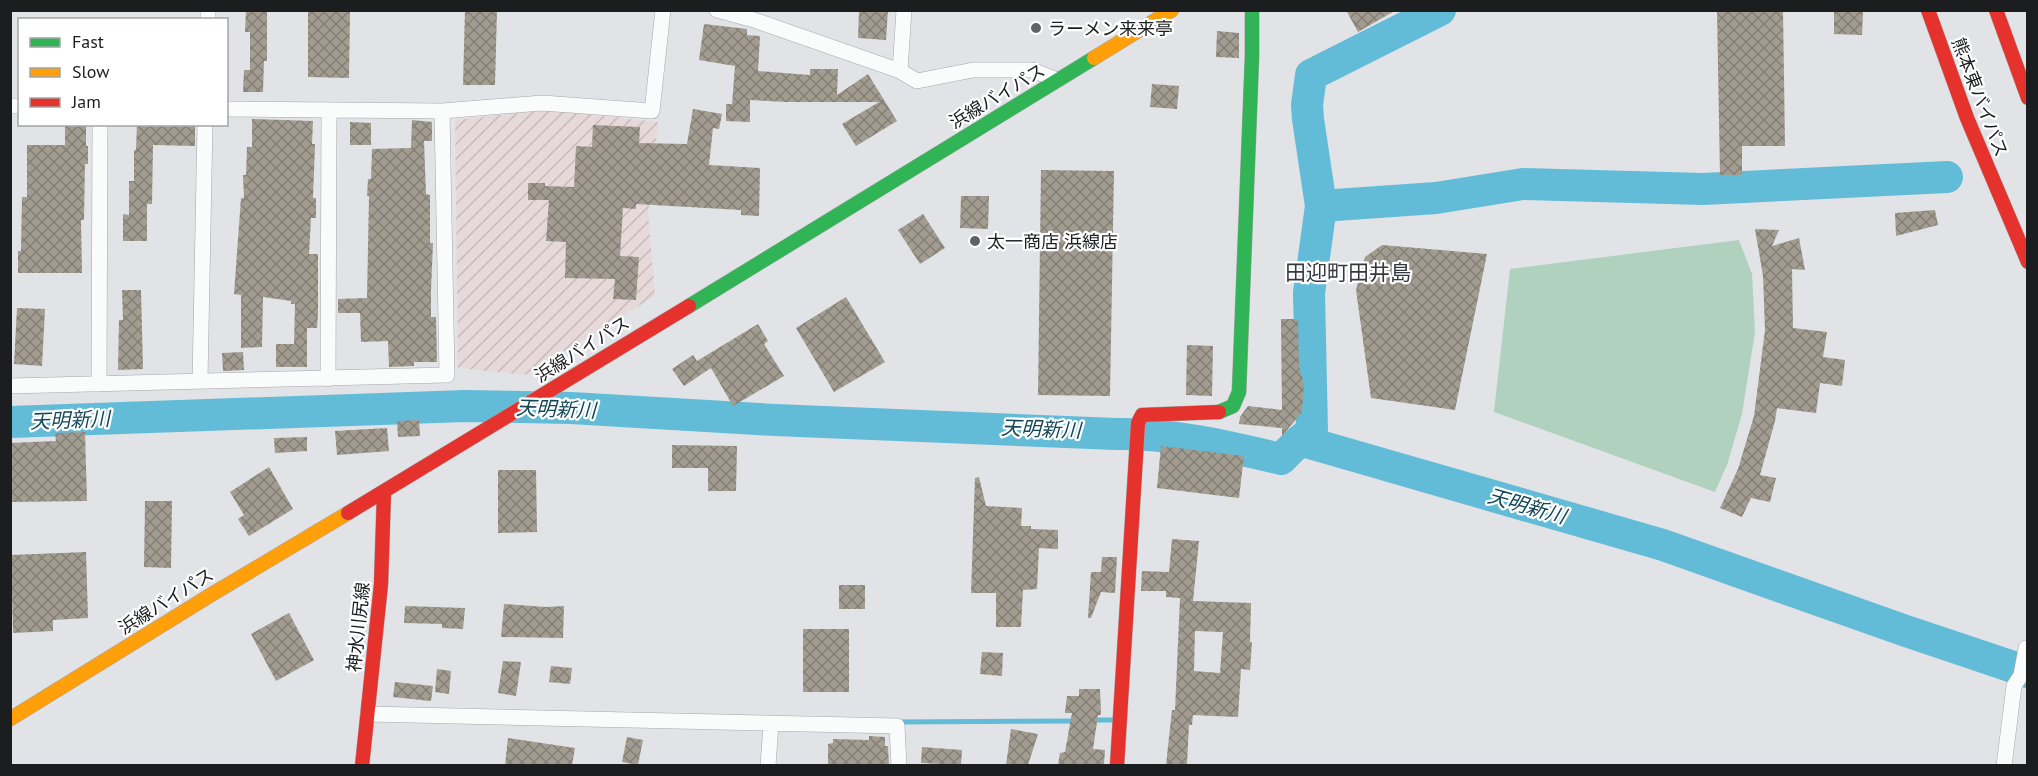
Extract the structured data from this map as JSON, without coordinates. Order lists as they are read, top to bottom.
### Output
{
  "streets": {
    "main road": ["浜線バイパス", "熊本東バイパス", "神水川尻線"]
  },
  "crossings": [
    ["浜線バイパス", "神水川尻線"]
  ],
  "districts": ["田迎町田井島"],
  "water": ["天明新川"],
  "places": ["ラーメン来来亭", "太一商店 浜線店"],
  "legend": ["Fast", "Slow", "Jam"]
}
